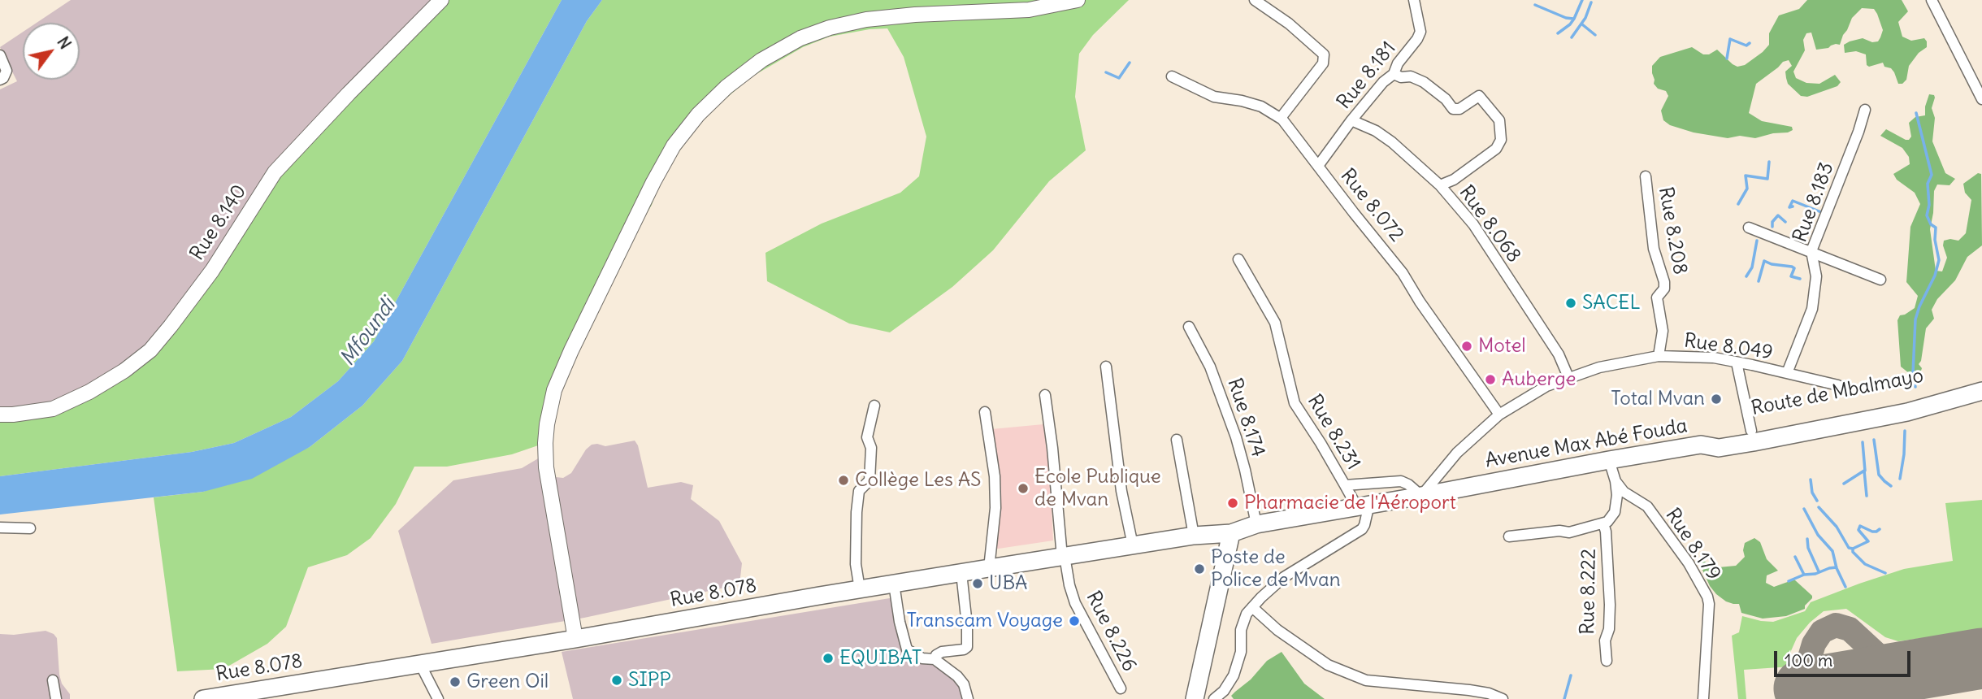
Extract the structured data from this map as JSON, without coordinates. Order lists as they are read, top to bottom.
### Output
{
  "streets": {
    "highway": ["Route de Mbalmayo", "Avenue Max Abé Fouda", "Rue 8.078"],
    "main road": ["Rue 8.140"],
    "street": [
      "Rue 8.181",
      "Rue 8.183",
      "Rue 8.072",
      "Rue 8.068",
      "Rue 8.208",
      "Rue 8.049",
      "Rue 8.174",
      "Rue 8.231",
      "Rue 8.179",
      "Rue 8.222",
      "Rue 8.226"
    ]
  },
  "crossings": [
    ["Rue 8.181", "Rue 8.072"],
    ["Rue 8.181", "Rue 8.068"],
    ["Rue 8.183", "Rue 8.049"],
    ["Rue 8.072", "Rue 8.049"],
    ["Rue 8.068", "Rue 8.049"],
    ["Rue 8.208", "Rue 8.049"],
    ["Rue 8.049", "Rue 8.231"],
    ["Rue 8.049", "Avenue Max Abé Fouda"],
    ["Route de Mbalmayo", "Avenue Max Abé Fouda"],
    ["Rue 8.174", "Avenue Max Abé Fouda"],
    ["Rue 8.231", "Avenue Max Abé Fouda"],
    ["Avenue Max Abé Fouda", "Rue 8.179"],
    ["Avenue Max Abé Fouda", "Rue 8.078"],
    ["Rue 8.078", "Rue 8.226"]
  ],
  "water": ["Mfoundi"],
  "places": [
    "SACEL",
    "Motel",
    "Auberge",
    "Total Mvan",
    "Collège Les AS",
    "Ecole Publique de Mvan",
    "Pharmacie de l'Aéroport",
    "Poste de Police de Mvan",
    "UBA",
    "Transcam Voyage",
    "EQUIBAT",
    "SIPP",
    "Green Oil"
  ],
  "scale_bar": "100 m",
  "north": "top right"
}
